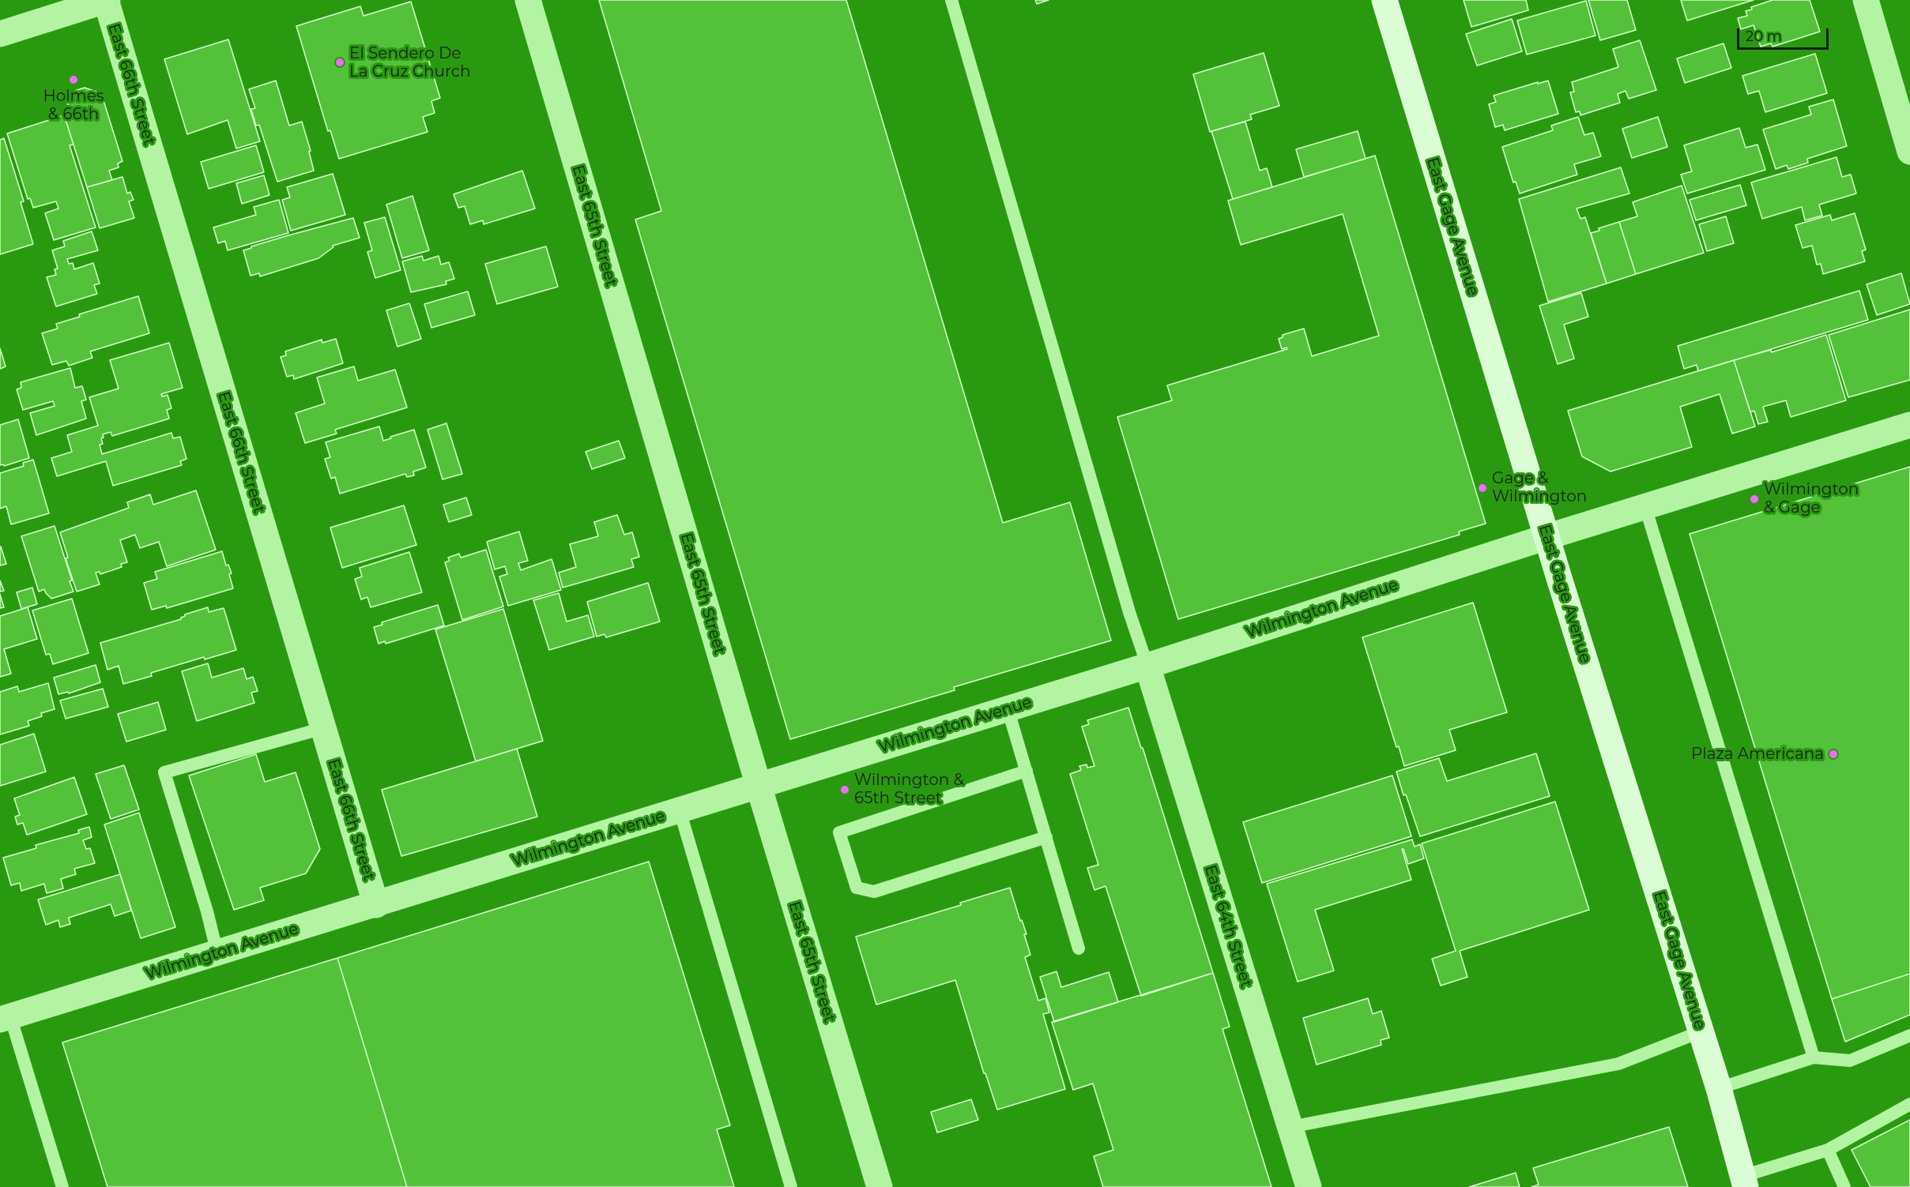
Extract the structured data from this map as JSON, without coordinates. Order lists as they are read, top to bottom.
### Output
{
  "streets": {
    "main road": ["East Gage Avenue"],
    "street": [
      "East 66th Street",
      "East 65th Street",
      "Wilmington Avenue",
      "East 64th Street"
    ]
  },
  "crossings": [
    ["East 66th Street", "Wilmington Avenue"],
    ["East 65th Street", "Wilmington Avenue"],
    ["East Gage Avenue", "Wilmington Avenue"],
    ["Wilmington Avenue", "East 64th Street"]
  ],
  "places": [
    "El Sendero De La Cruz Church",
    "Holmes & 66th",
    "Gage & Wilmington",
    "Wilmington & Gage",
    "Plaza Americana",
    "Wilmington & 65th Street"
  ],
  "scale_bar": "20 m"
}
